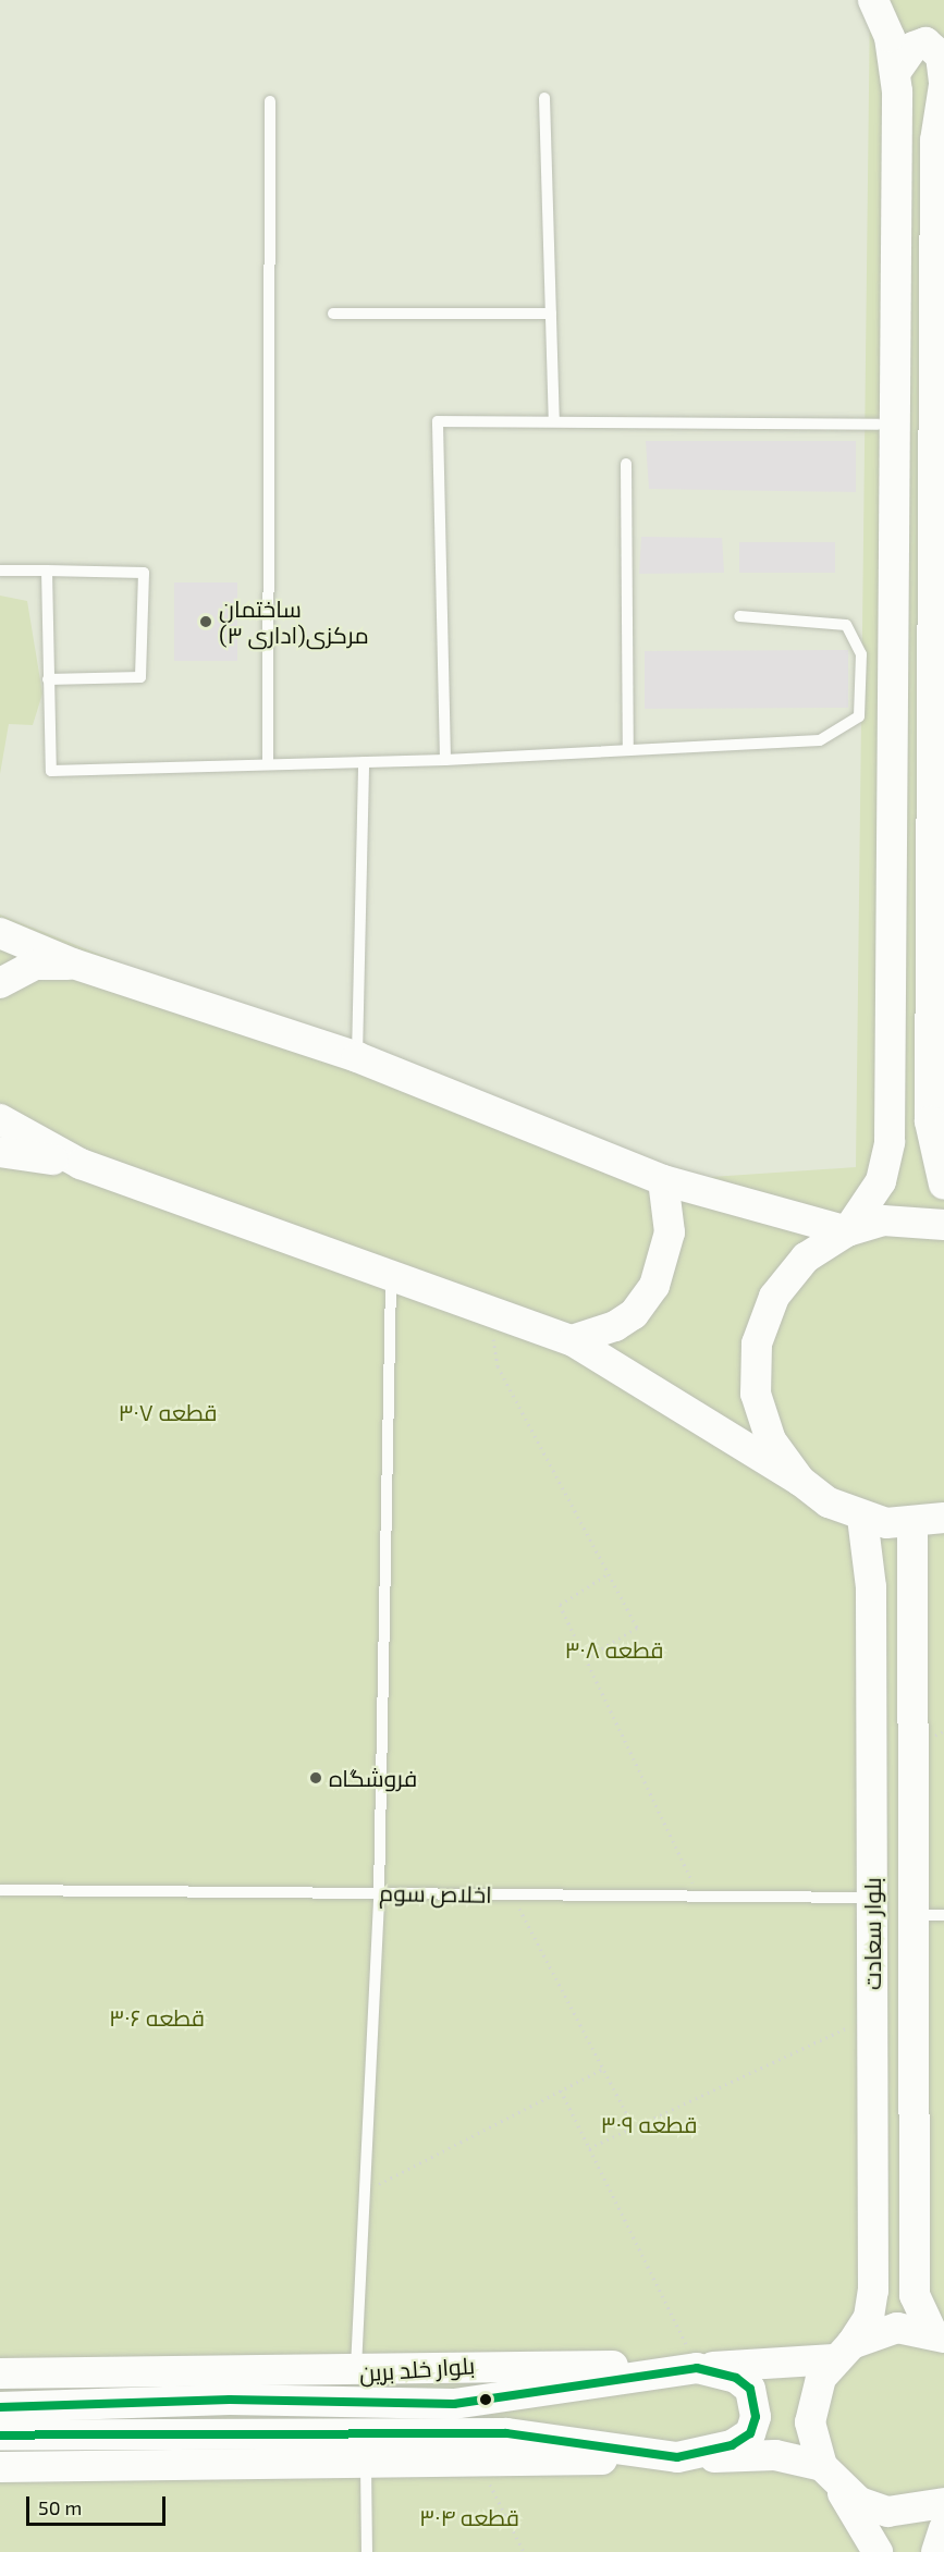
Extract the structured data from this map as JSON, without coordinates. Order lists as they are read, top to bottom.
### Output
{
  "streets": {
    "street": ["بلوار سعادت", "بلوار خلد برین"],
    "lane": ["اخلاص سوم"]
  },
  "crossings": [
    ["اخلاص سوم", "بلوار سعادت"],
    ["بلوار سعادت", "بلوار خلد برین"]
  ],
  "parks": [
    "قطعه ۳۰۷",
    "قطعه ۳۰۸",
    "قطعه ۳۰۶",
    "قطعه ۳۰۹",
    "قطعه ۳۰۴"
  ],
  "places": ["ساختمان مرکزی(اداری ۳)", "فروشگاه"],
  "scale_bar": "50 m"
}
